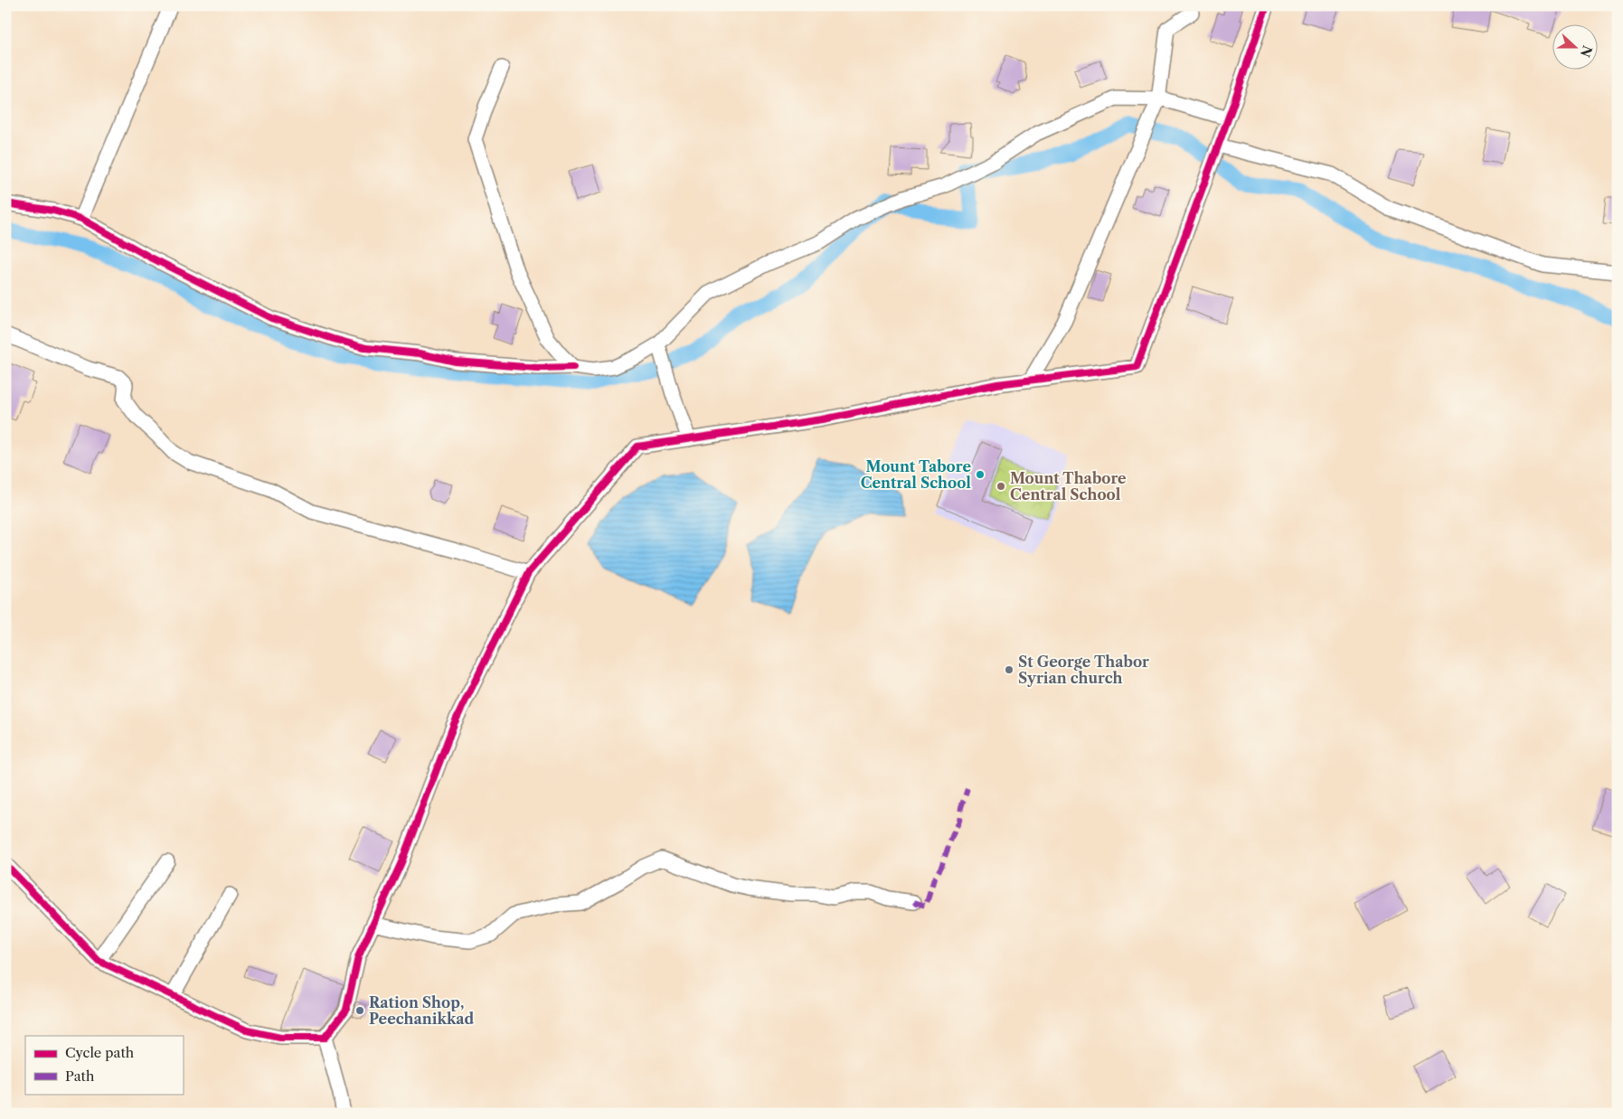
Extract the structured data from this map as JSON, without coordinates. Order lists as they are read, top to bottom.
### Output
{
  "places": [
    "Mount Tabore Central School",
    "Mount Thabore Central School",
    "St George Thabor Syrian church",
    "Ration Shop, Peechanikkad"
  ],
  "legend": ["Cycle path", "Path"],
  "north": "right"
}
